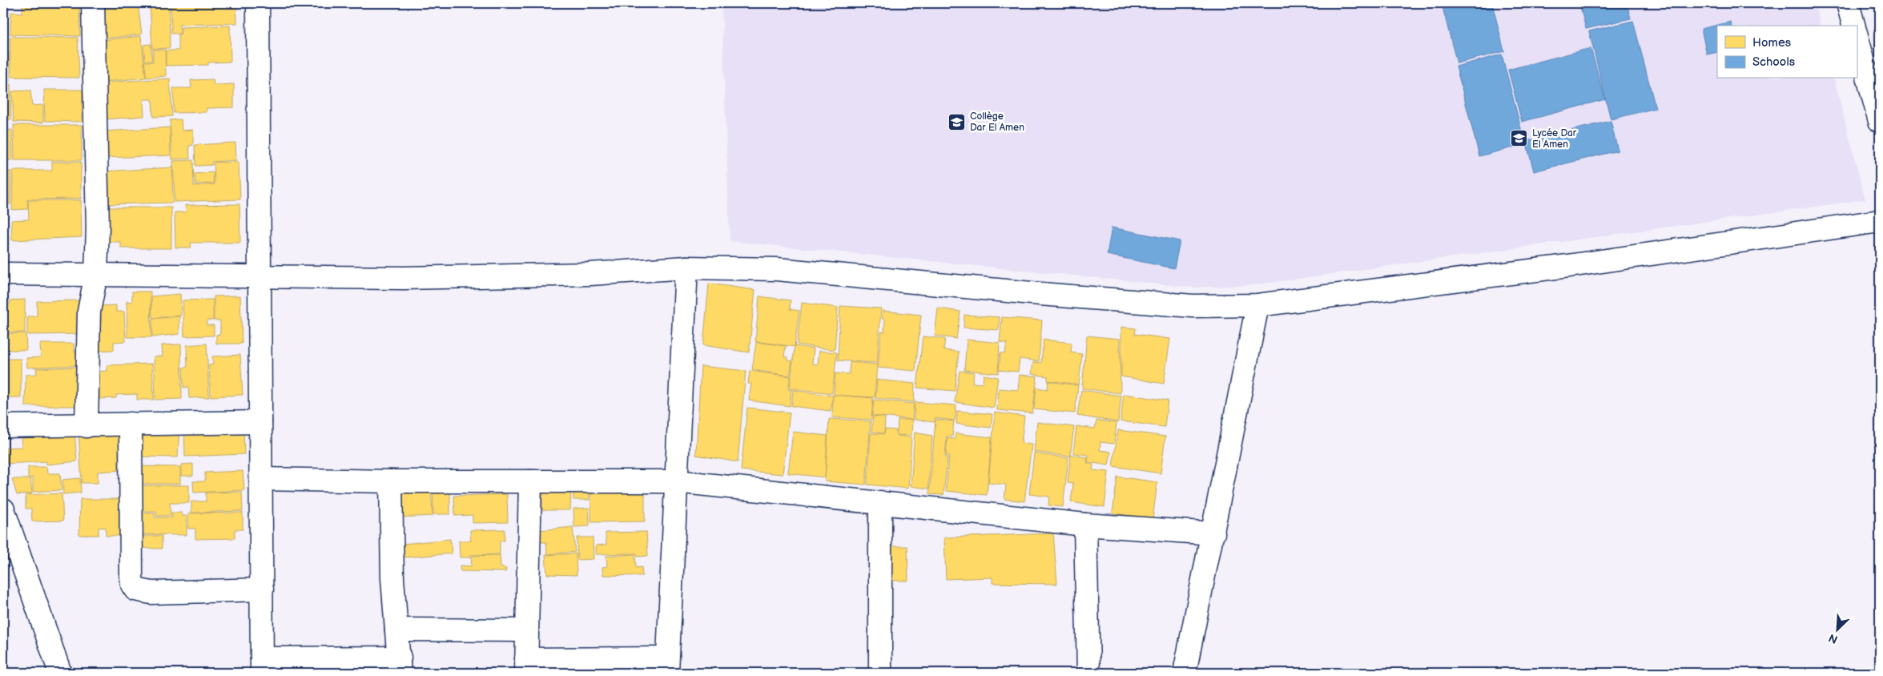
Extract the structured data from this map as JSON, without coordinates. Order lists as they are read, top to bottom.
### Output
{
  "places": {
    "school or university": ["Collège Dar El Amen", "Lycée Dar El Amen"]
  },
  "legend": ["Homes", "Schools"],
  "north": "bottom left"
}
